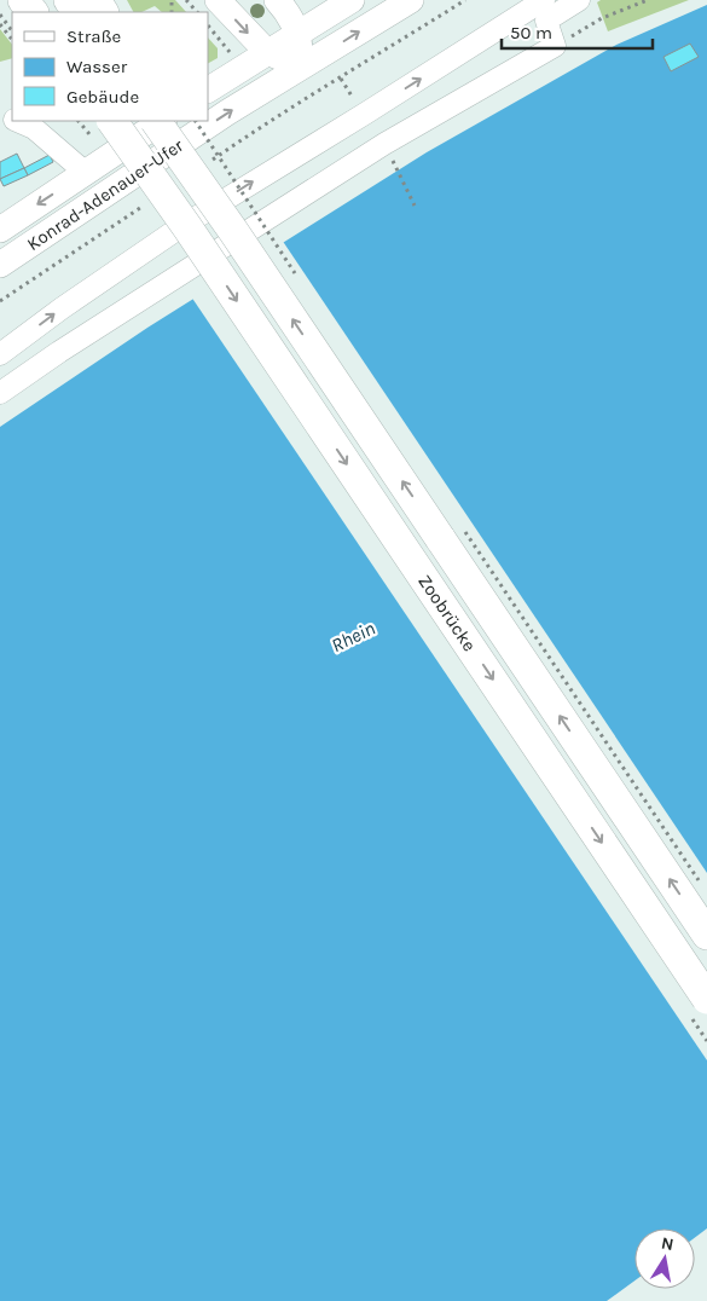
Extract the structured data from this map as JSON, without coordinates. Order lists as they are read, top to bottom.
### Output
{
  "streets": {
    "highway": ["Zoobrücke"],
    "main road": ["Konrad-Adenauer-Ufer"]
  },
  "water": ["Rhein"],
  "legend": ["Straße", "Wasser", "Gebäude"],
  "scale_bar": "50 m",
  "north": "top"
}
